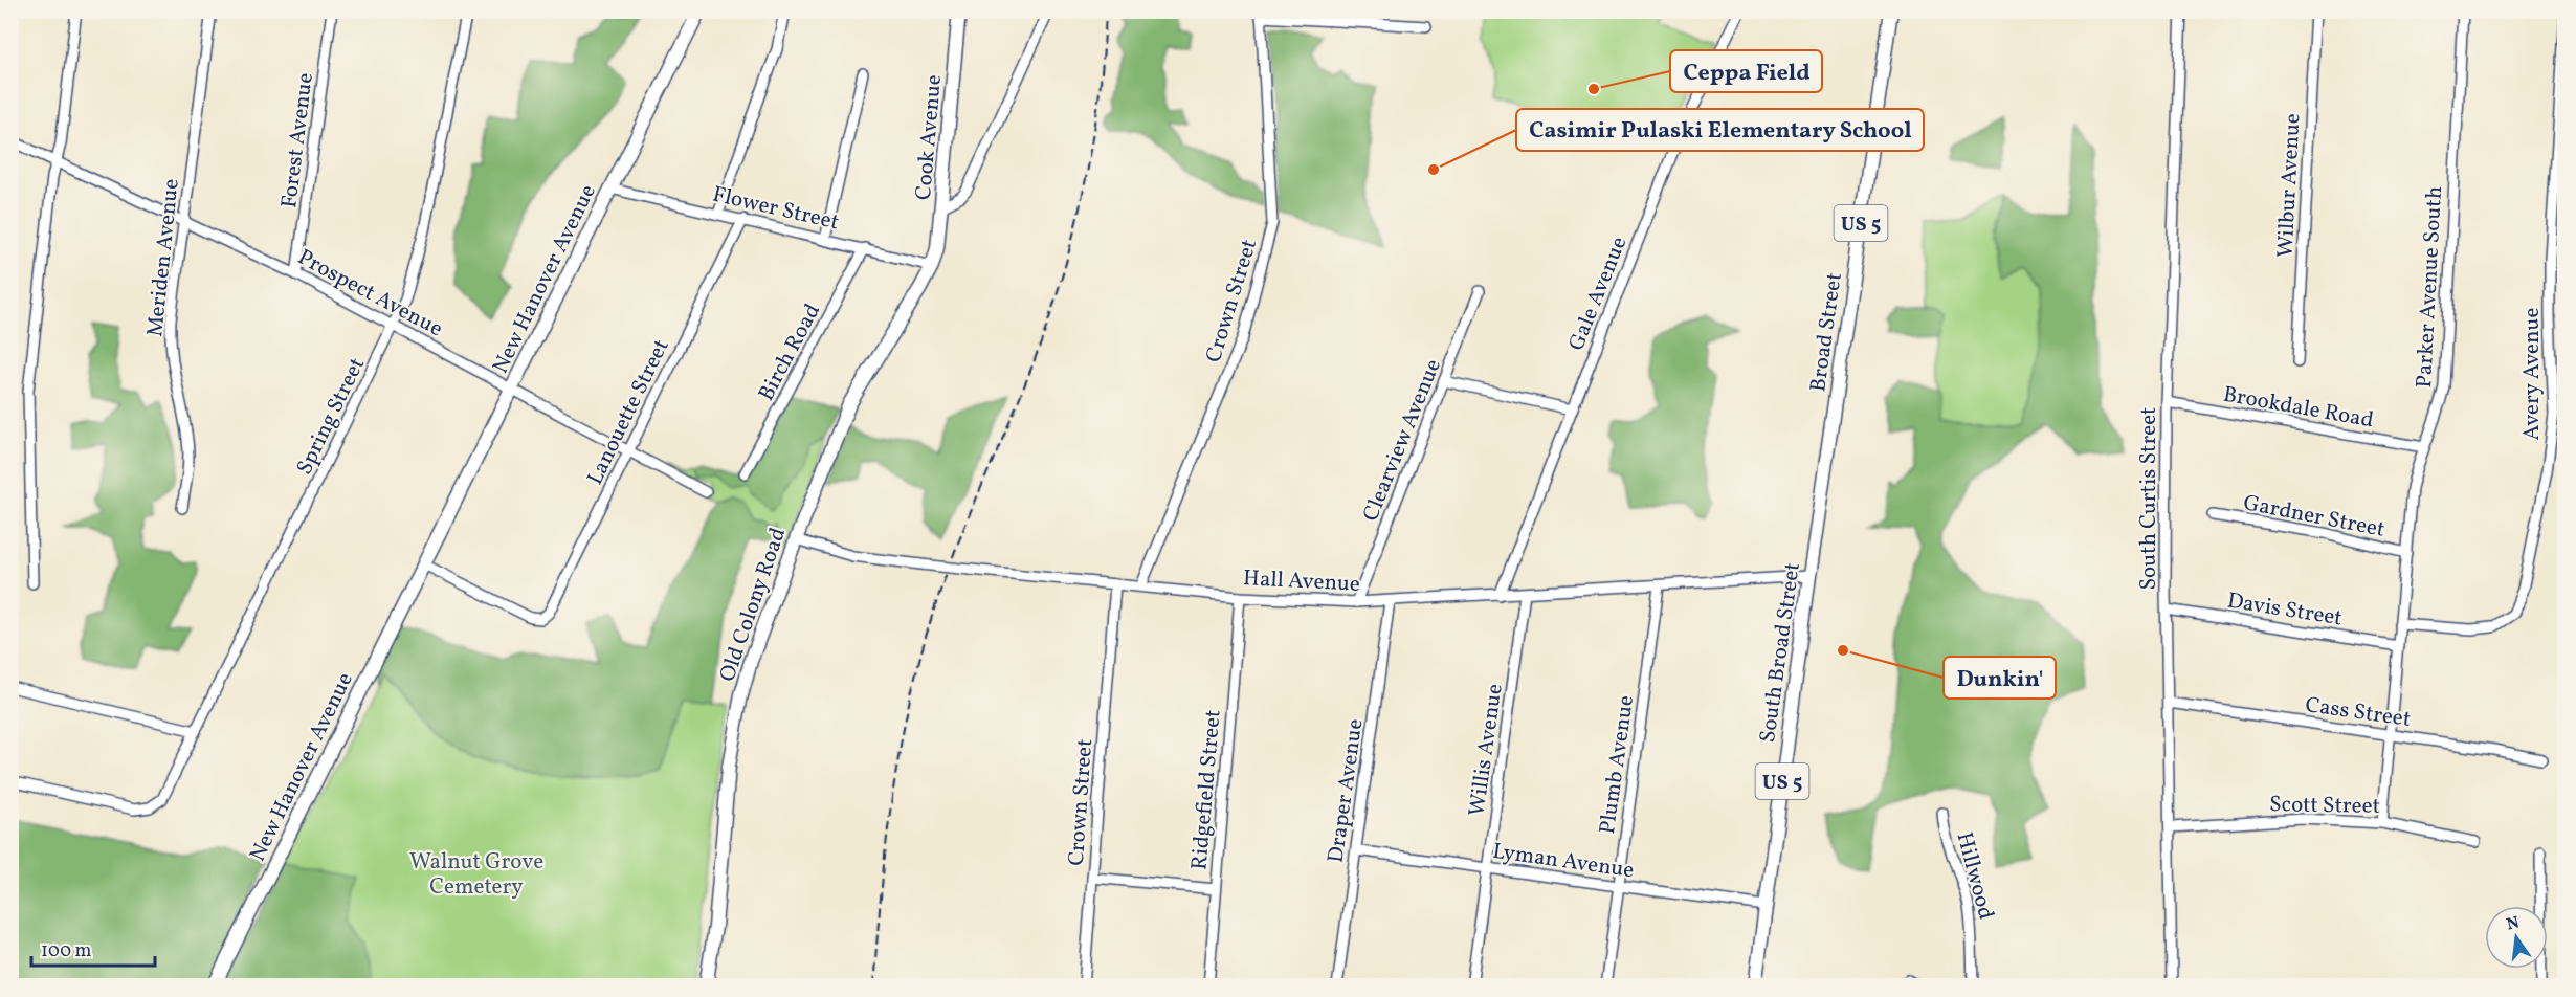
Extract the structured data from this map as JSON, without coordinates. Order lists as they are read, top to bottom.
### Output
{
  "streets": {
    "main road": [
      "Cook Avenue",
      "US 5",
      "New Hanover Avenue",
      "Broad Street",
      "Old Colony Road",
      "South Broad Street"
    ],
    "street": [
      "Forest Avenue",
      "Wilbur Avenue",
      "Flower Street",
      "Meriden Avenue",
      "Parker Avenue South",
      "Prospect Avenue",
      "Gale Avenue",
      "Crown Street",
      "Birch Road",
      "Avery Avenue",
      "Brookdale Road",
      "Lanouette Street",
      "Spring Street",
      "Clearview Avenue",
      "South Curtis Street",
      "Gardner Street",
      "Hall Avenue",
      "Davis Street",
      "Cass Street",
      "Willis Avenue",
      "Plumb Avenue",
      "Ridgefield Street",
      "Draper Avenue",
      "Scott Street",
      "Lyman Avenue",
      "Hillwood"
    ]
  },
  "crossings": [
    ["Cook Avenue", "Flower Street"],
    ["Cook Avenue", "Old Colony Road"],
    ["Forest Avenue", "Prospect Avenue"],
    ["Flower Street", "New Hanover Avenue"],
    ["Flower Street", "Birch Road"],
    ["Flower Street", "Lanouette Street"],
    ["Flower Street", "Old Colony Road"],
    ["Meriden Avenue", "Prospect Avenue"],
    ["New Hanover Avenue", "Prospect Avenue"],
    ["New Hanover Avenue", "Lanouette Street"],
    ["Parker Avenue South", "Avery Avenue"],
    ["Parker Avenue South", "Brookdale Road"],
    ["Parker Avenue South", "Gardner Street"],
    ["Parker Avenue South", "Davis Street"],
    ["Parker Avenue South", "Cass Street"],
    ["Parker Avenue South", "Scott Street"],
    ["Prospect Avenue", "Lanouette Street"],
    ["Prospect Avenue", "Spring Street"],
    ["Gale Avenue", "Hall Avenue"],
    ["Crown Street", "Hall Avenue"],
    ["Broad Street", "South Broad Street"],
    ["Brookdale Road", "South Curtis Street"],
    ["Clearview Avenue", "Hall Avenue"],
    ["South Curtis Street", "Davis Street"],
    ["South Curtis Street", "Cass Street"],
    ["South Curtis Street", "Scott Street"],
    ["Hall Avenue", "Old Colony Road"],
    ["Hall Avenue", "South Broad Street"],
    ["Hall Avenue", "Willis Avenue"],
    ["Hall Avenue", "Plumb Avenue"],
    ["Hall Avenue", "Ridgefield Street"],
    ["Hall Avenue", "Draper Avenue"],
    ["South Broad Street", "Lyman Avenue"],
    ["Willis Avenue", "Lyman Avenue"],
    ["Plumb Avenue", "Lyman Avenue"],
    ["Draper Avenue", "Lyman Avenue"]
  ],
  "parks": ["Walnut Grove Cemetery"],
  "places": ["Ceppa Field", "Casimir Pulaski Elementary School", "Dunkin'"],
  "scale_bar": "100 m",
  "north": "top"
}
